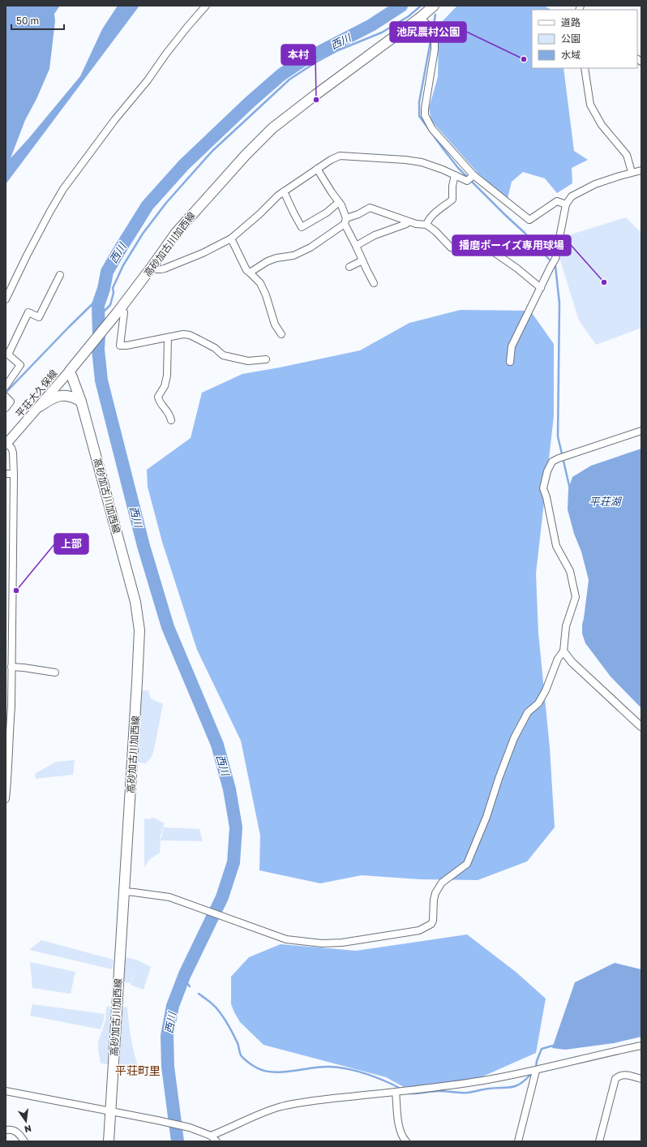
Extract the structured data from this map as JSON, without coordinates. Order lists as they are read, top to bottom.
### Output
{
  "streets": {
    "main road": ["高砂加古川加西線", "平荘大久保線"]
  },
  "crossings": [
    ["高砂加古川加西線", "平荘大久保線"]
  ],
  "districts": ["平荘町里"],
  "water": ["西川", "平荘湖"],
  "places": [
    "池尻農村公園",
    "本村",
    "播磨ボーイズ専用球場",
    "上部"
  ],
  "legend": ["道路", "公園", "水域"],
  "scale_bar": "50 m",
  "north": "bottom"
}
